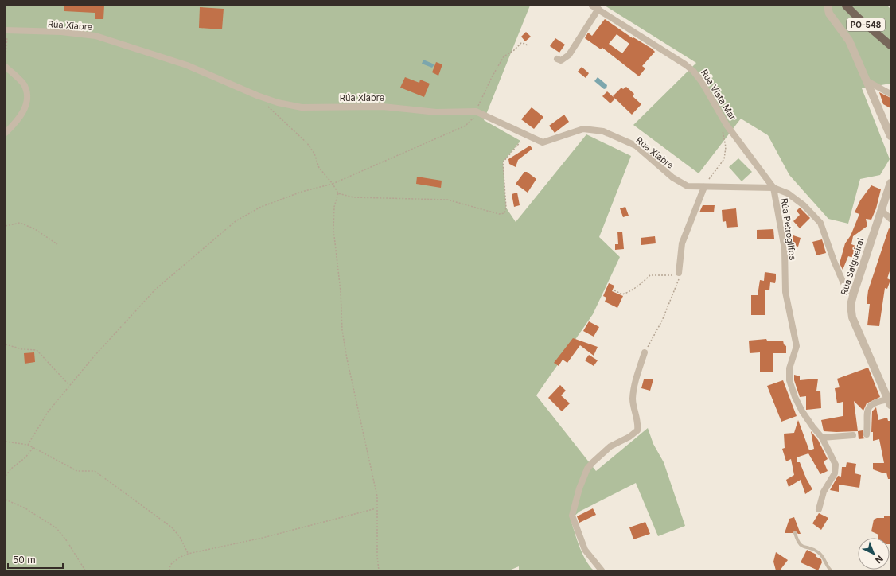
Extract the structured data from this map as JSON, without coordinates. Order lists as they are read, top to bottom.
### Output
{
  "streets": {
    "main road": ["PO-548"],
    "street": [
      "Rúa Xiabre",
      "Rúa Vista Mar",
      "Rúa Petroglifos",
      "Rúa Salgueiral"
    ]
  },
  "crossings": [
    ["Rúa Xiabre", "Rúa Vista Mar"],
    ["Rúa Xiabre", "Rúa Petroglifos"],
    ["Rúa Vista Mar", "Rúa Petroglifos"],
    ["Rúa Petroglifos", "Rúa Salgueiral"]
  ],
  "scale_bar": "50 m",
  "north": "bottom right"
}
